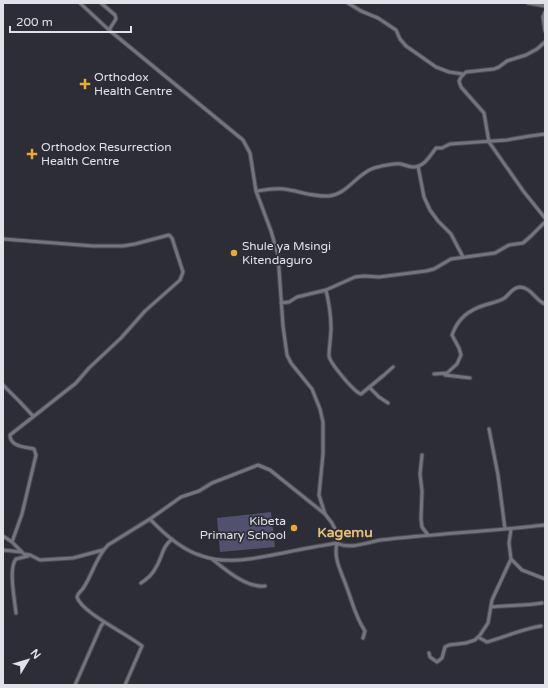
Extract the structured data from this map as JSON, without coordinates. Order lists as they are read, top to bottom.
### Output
{
  "districts": ["Kagemu"],
  "places": {
    "health": ["Orthodox Health Centre", "Orthodox Resurrection Health Centre"],
    "other": ["Shule ya Msingi Kitendaguro", "Kibeta Primary School"]
  },
  "scale_bar": "200 m",
  "north": "top right"
}
